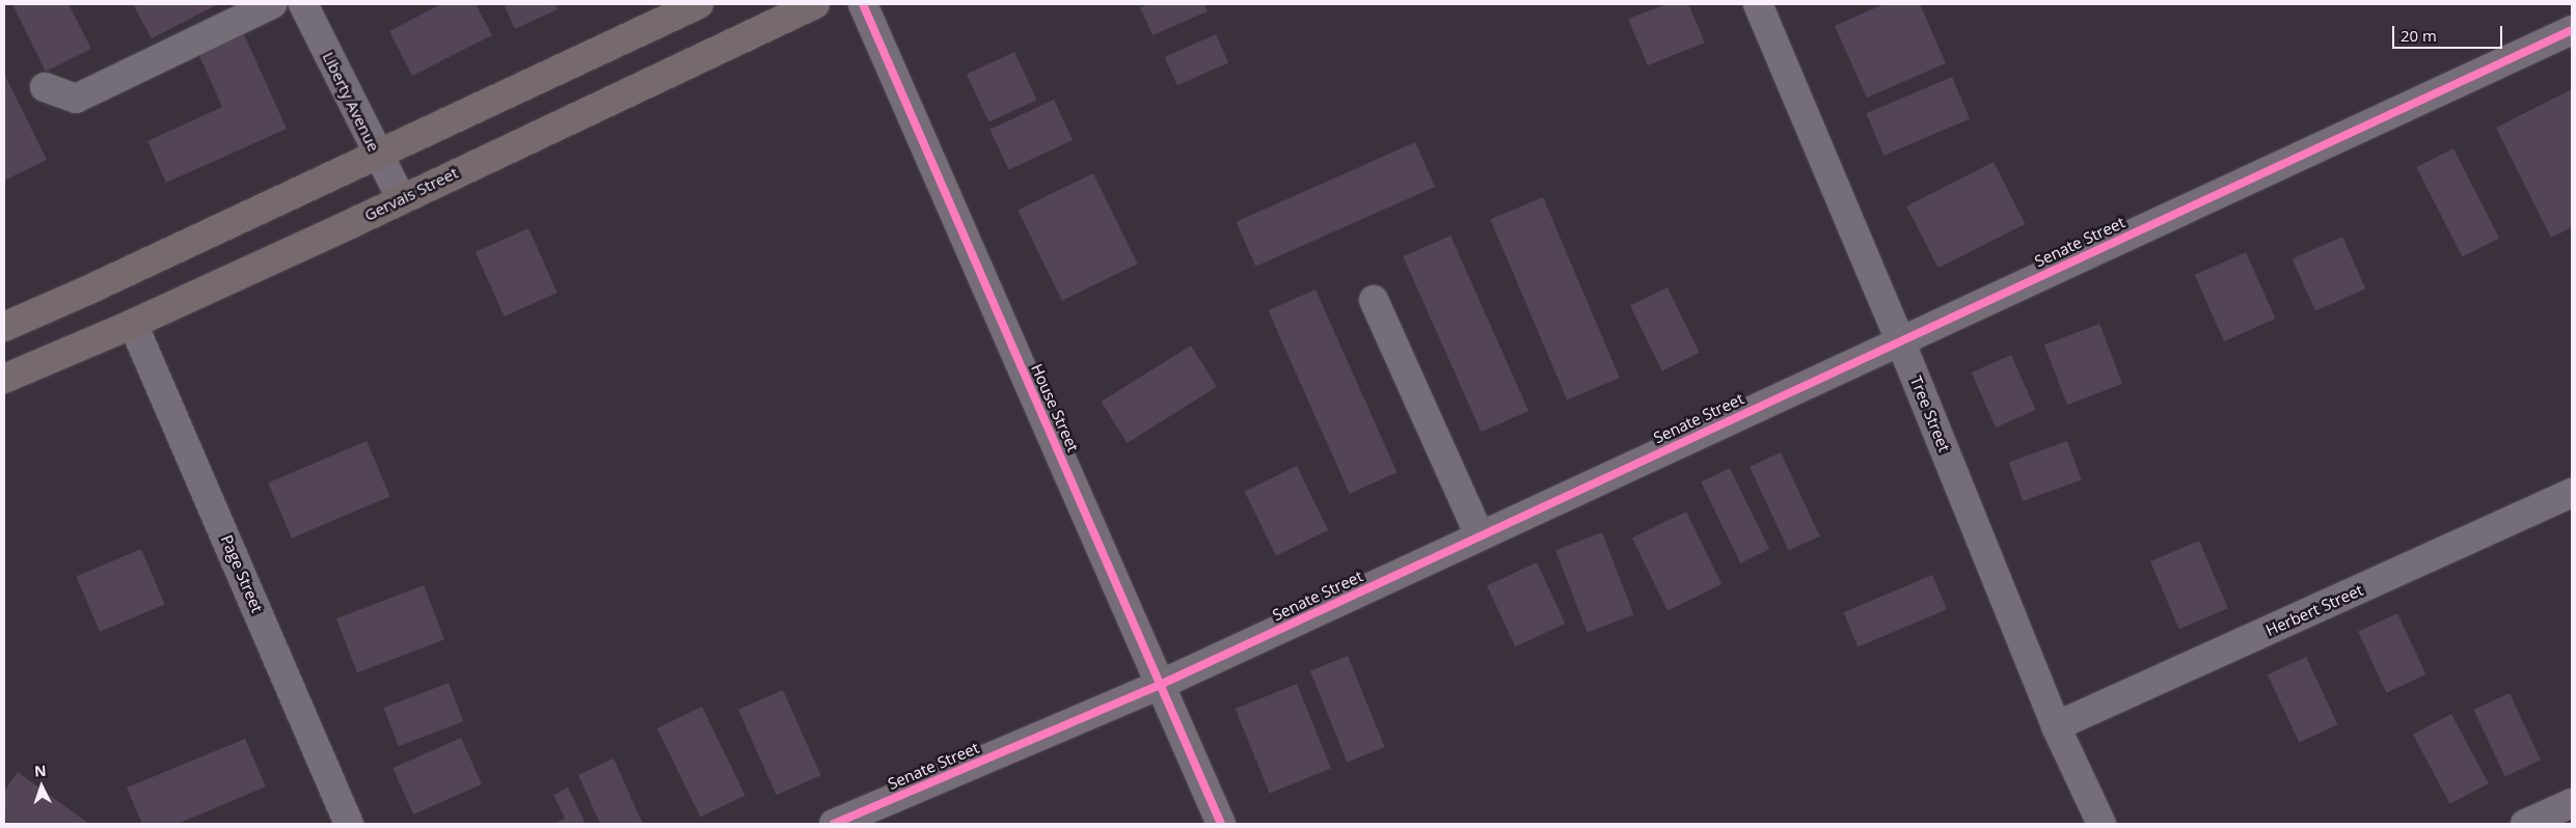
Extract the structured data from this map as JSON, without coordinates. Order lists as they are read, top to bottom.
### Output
{
  "streets": {
    "main road": ["Gervais Street"],
    "street": [
      "Liberty Avenue",
      "Senate Street",
      "House Street",
      "Tree Street",
      "Page Street",
      "Herbert Street"
    ]
  },
  "crossings": [
    ["Liberty Avenue", "Gervais Street"],
    ["Gervais Street", "Page Street"],
    ["Senate Street", "House Street"],
    ["Senate Street", "Tree Street"],
    ["Tree Street", "Herbert Street"]
  ],
  "scale_bar": "20 m",
  "north": "top"
}
